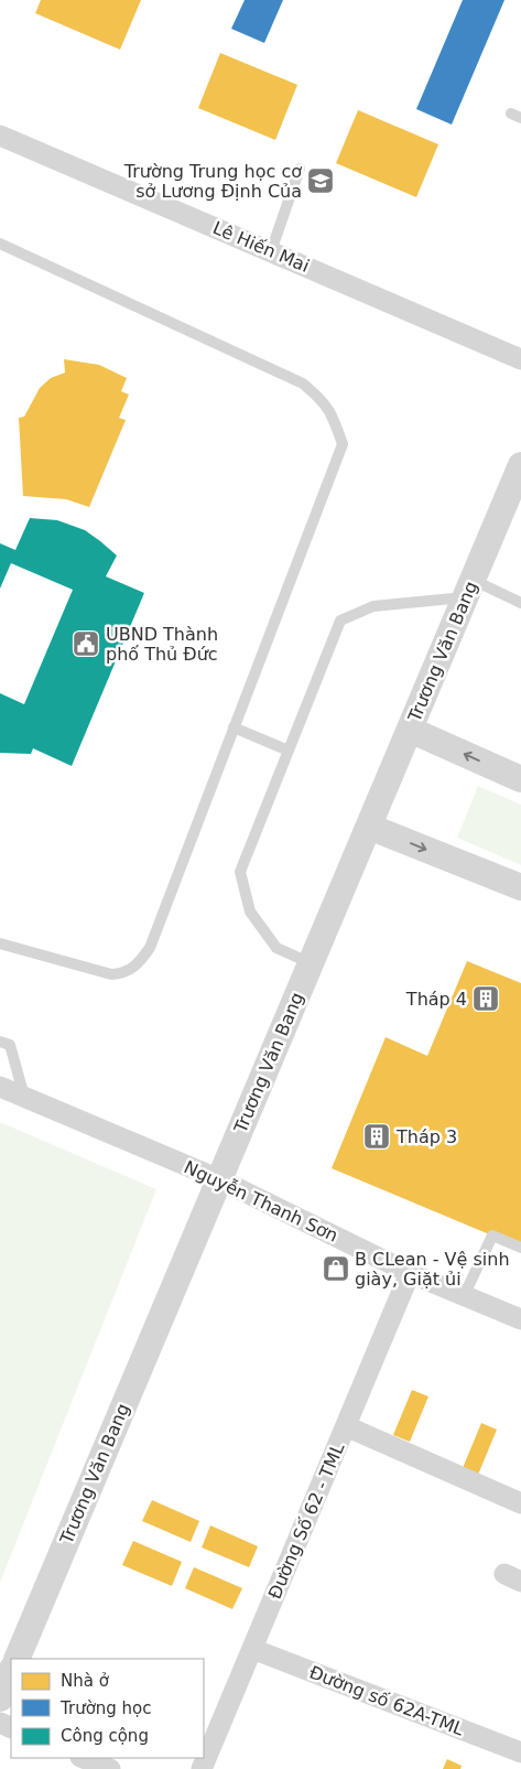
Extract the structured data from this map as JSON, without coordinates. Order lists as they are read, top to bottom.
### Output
{
  "streets": {
    "street": [
      "Lê Hiến Mai",
      "Trương Văn Bang",
      "Nguyễn Thanh Sơn",
      "Đường Số 62 - TML",
      "Đường số 62A-TML"
    ]
  },
  "crossings": [
    ["Trương Văn Bang", "Nguyễn Thanh Sơn"],
    ["Nguyễn Thanh Sơn", "Đường Số 62 - TML"],
    ["Đường Số 62 - TML", "Đường số 62A-TML"]
  ],
  "places": {
    "school or university": ["Trường Trung học cơ sở Lương Định Của"],
    "public building": ["UBND Thành phố Thủ Đức"],
    "building": ["Tháp 4", "Tháp 3"],
    "shop": ["B CLean - Vệ sinh giày, Giặt ủi"]
  },
  "legend": ["Nhà ở", "Trường học", "Công cộng"]
}
